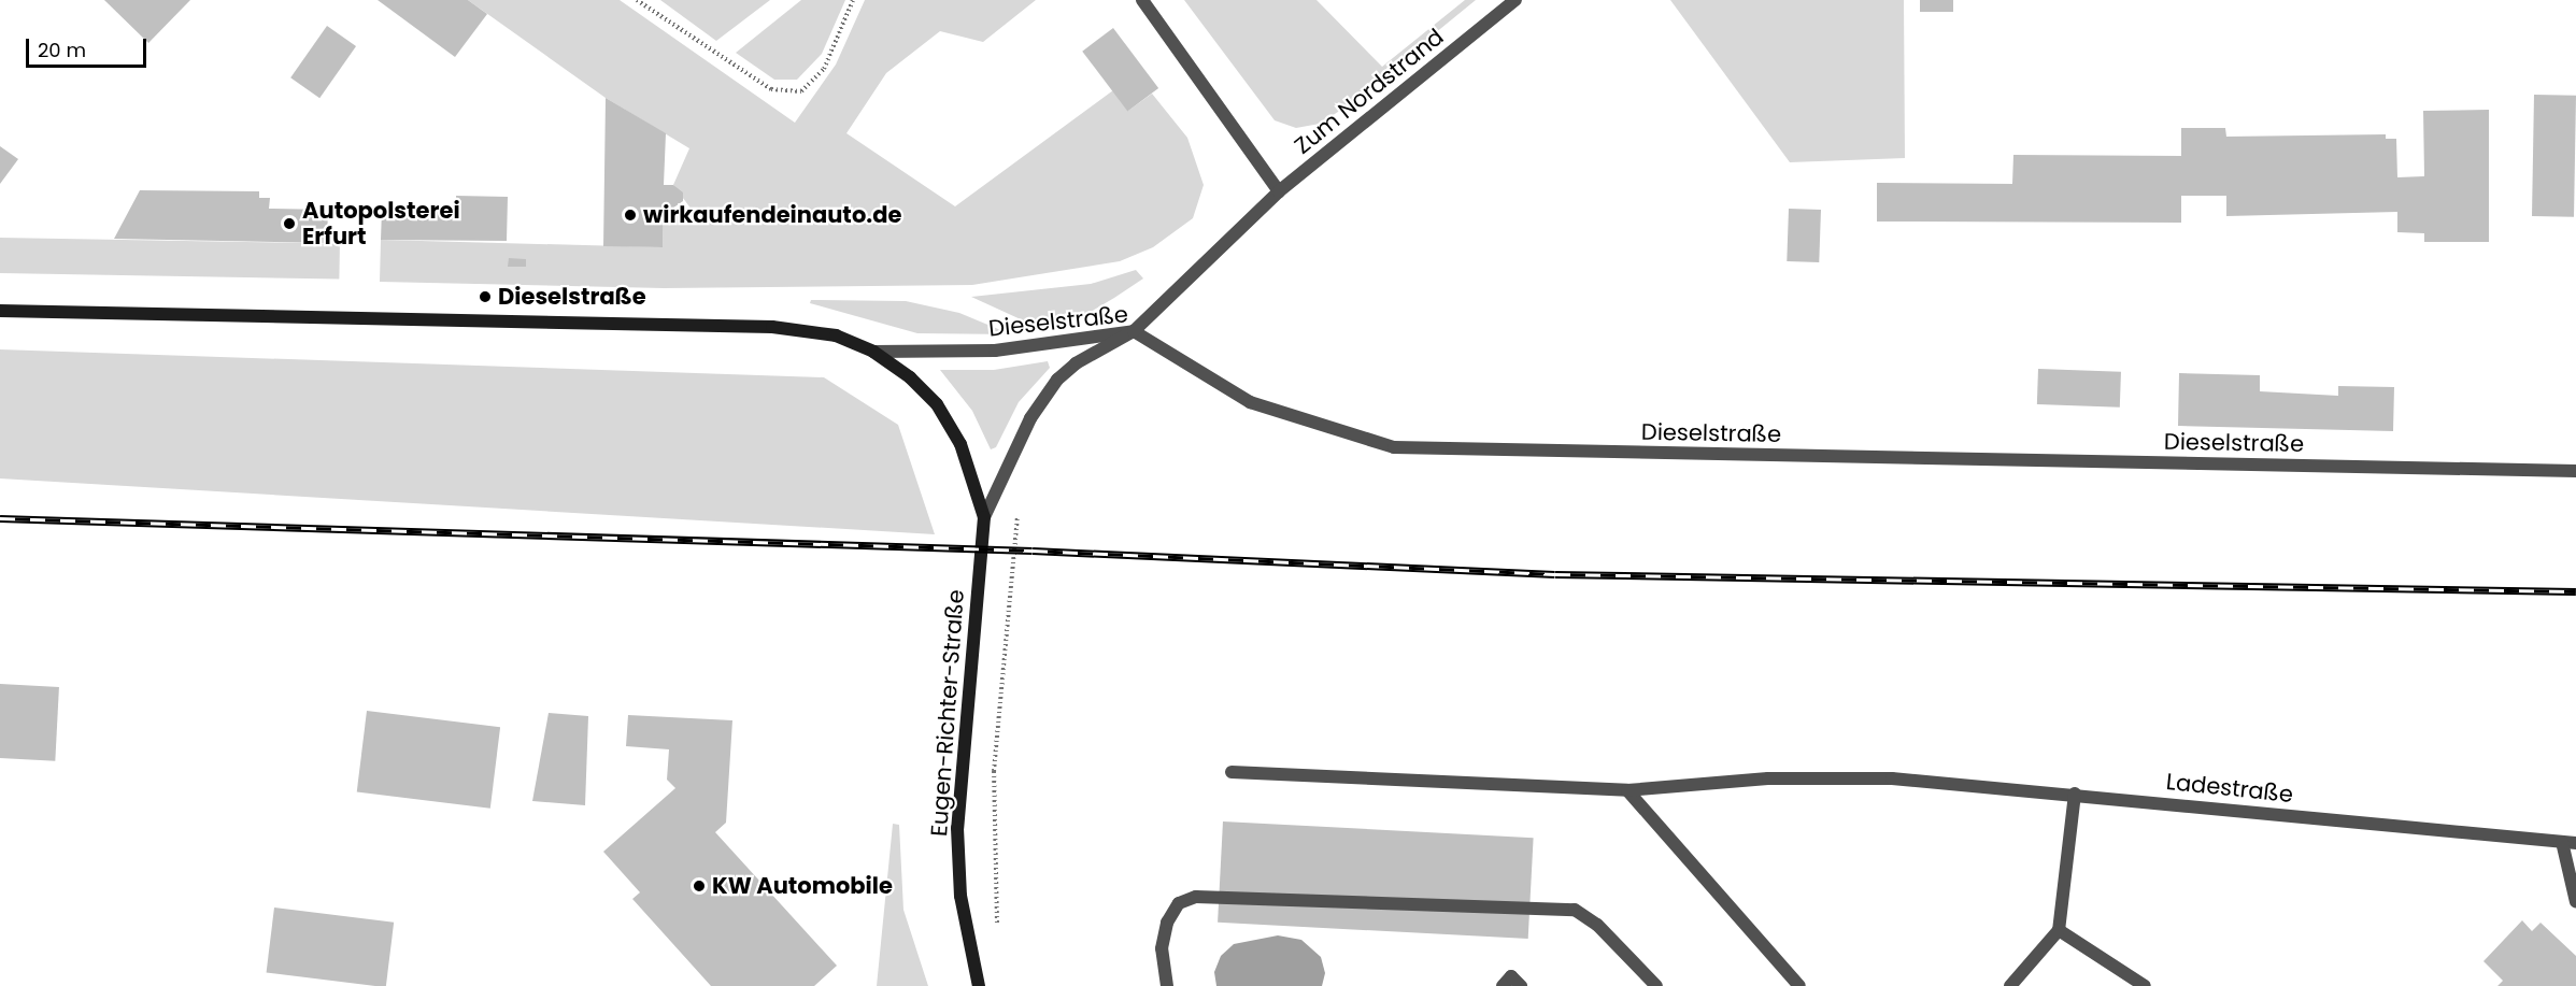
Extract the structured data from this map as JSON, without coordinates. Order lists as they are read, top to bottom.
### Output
{
  "streets": {
    "main road": ["Dieselstraße", "Eugen-Richter-Straße"],
    "street": ["Zum Nordstrand", "Ladestraße"]
  },
  "crossings": [
    ["Zum Nordstrand", "Dieselstraße"],
    ["Zum Nordstrand", "Eugen-Richter-Straße"],
    ["Dieselstraße", "Eugen-Richter-Straße"]
  ],
  "places": [
    "wirkaufendeinauto.de",
    "Autopolsterei Erfurt",
    "Dieselstraße",
    "KW Automobile"
  ],
  "scale_bar": "20 m"
}
